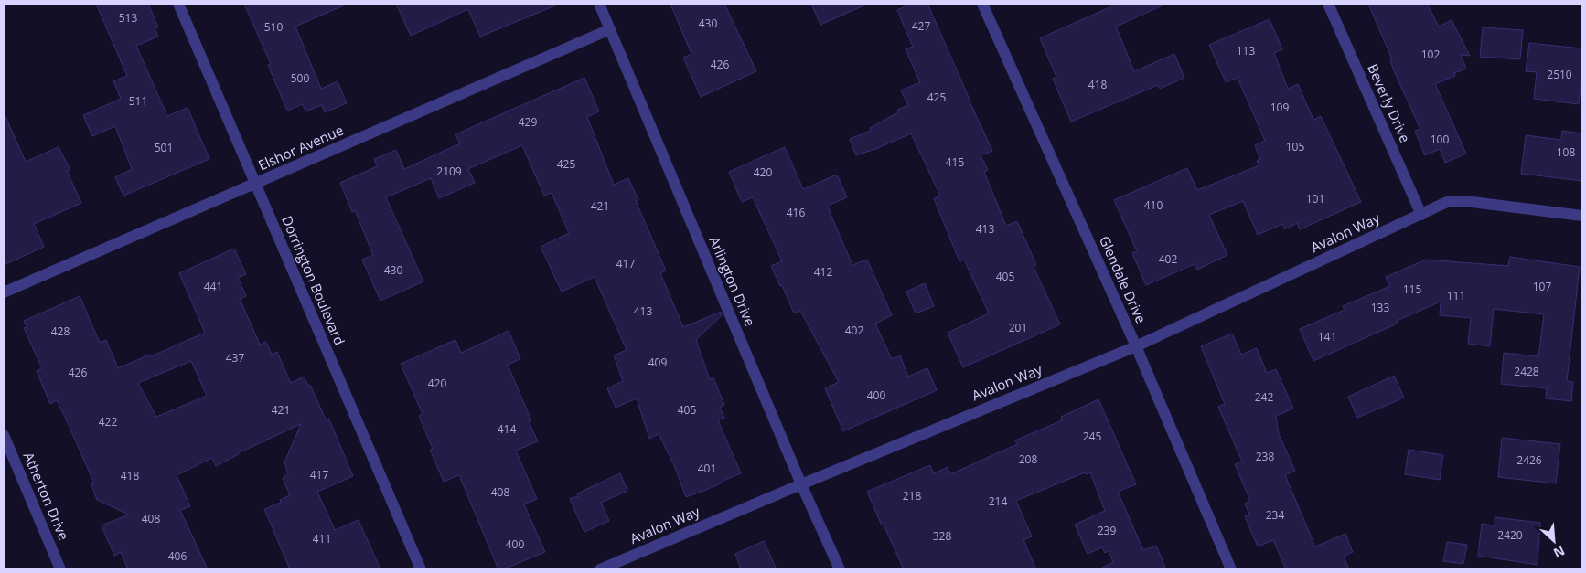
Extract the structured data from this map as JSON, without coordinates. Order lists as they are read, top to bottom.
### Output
{
  "streets": {
    "street": [
      "Beverly Drive",
      "Elshor Avenue",
      "Avalon Way",
      "Glendale Drive",
      "Dorrington Boulevard",
      "Arlington Drive",
      "Atherton Drive"
    ]
  },
  "crossings": [
    ["Beverly Drive", "Avalon Way"],
    ["Elshor Avenue", "Dorrington Boulevard"],
    ["Elshor Avenue", "Arlington Drive"],
    ["Avalon Way", "Glendale Drive"],
    ["Avalon Way", "Arlington Drive"]
  ],
  "house_numbers": [
    "513",
    "430",
    "427",
    "510",
    "113",
    "102",
    "426",
    "2510",
    "500",
    "418",
    "425",
    "511",
    "109",
    "429",
    "100",
    "105",
    "501",
    "108",
    "415",
    "425",
    "2109",
    "420",
    "101",
    "410",
    "421",
    "416",
    "413",
    "402",
    "417",
    "430",
    "412",
    "405",
    "441",
    "107",
    "115",
    "111",
    "133",
    "413",
    "201",
    "402",
    "428",
    "141",
    "437",
    "409",
    "2428",
    "426",
    "420",
    "400",
    "242",
    "421",
    "405",
    "422",
    "414",
    "245",
    "238",
    "208",
    "2426",
    "401",
    "417",
    "418",
    "408",
    "218",
    "214",
    "234",
    "408",
    "239",
    "2420",
    "328",
    "411",
    "400",
    "406"
  ],
  "north": "bottom right"
}
